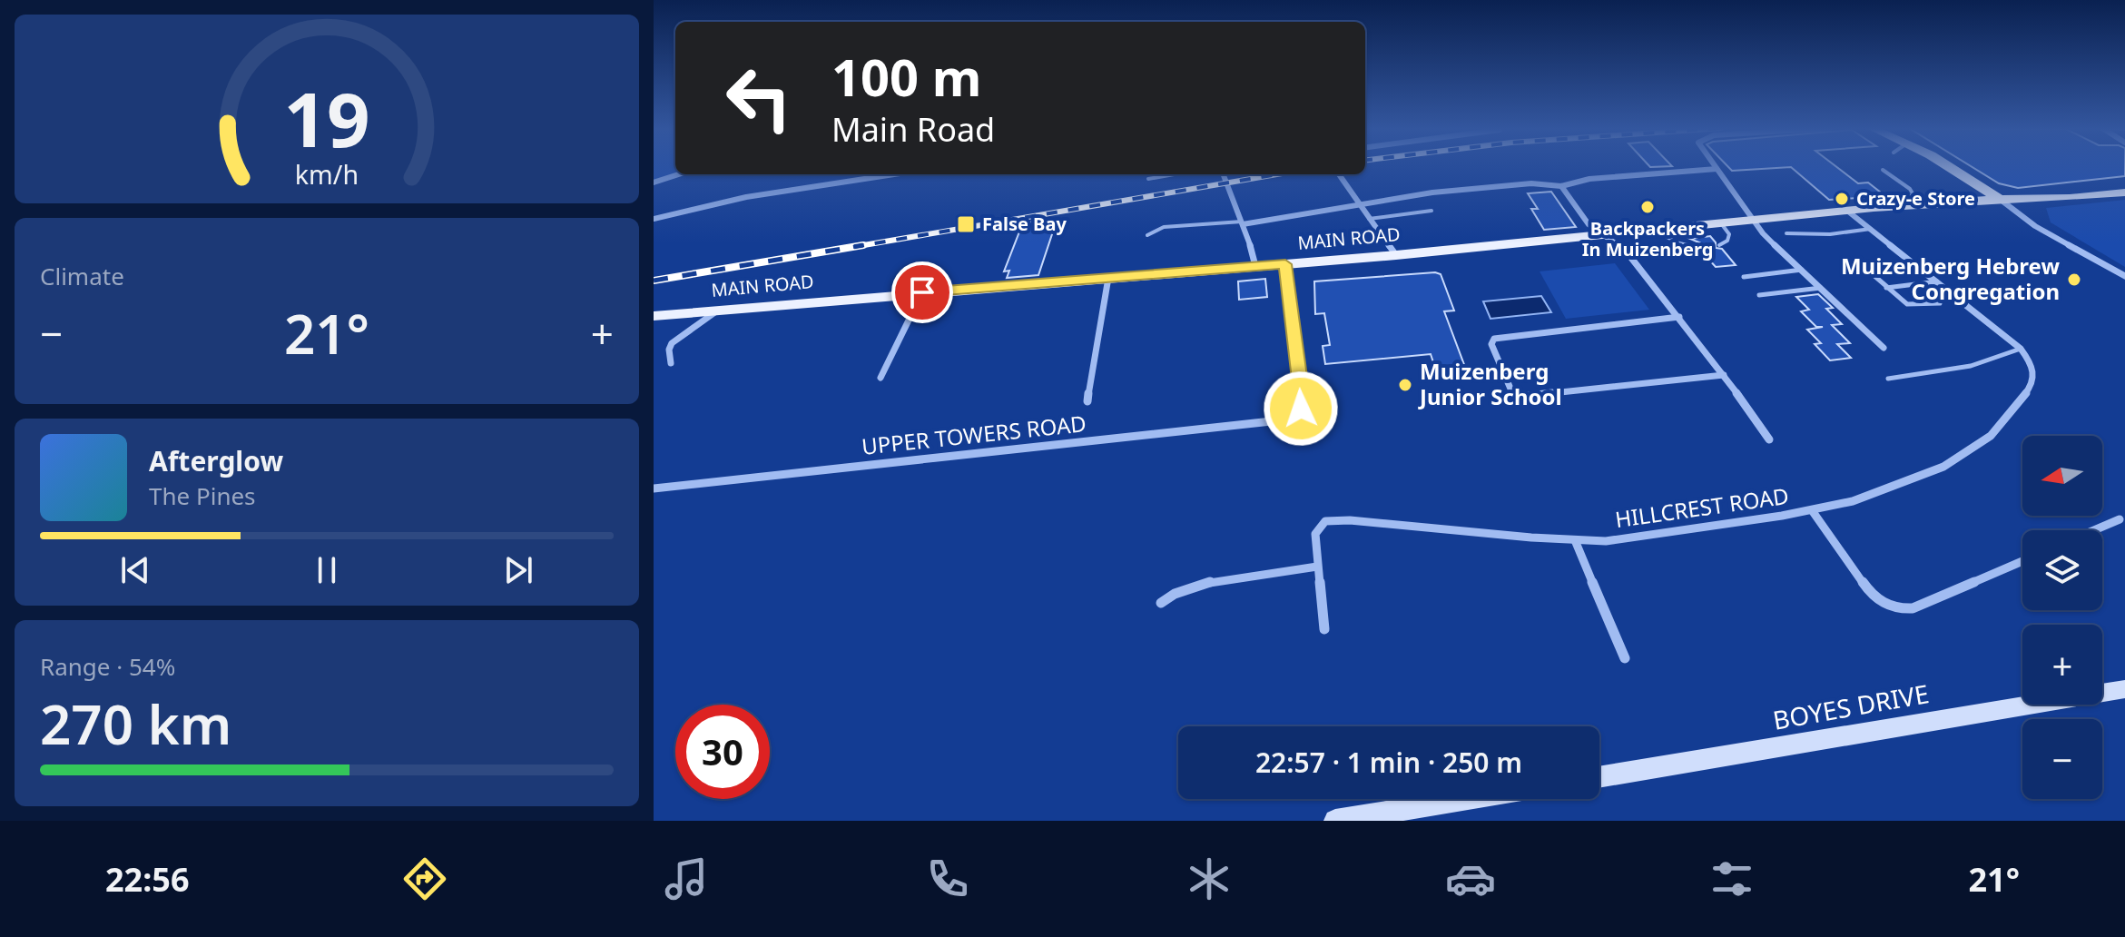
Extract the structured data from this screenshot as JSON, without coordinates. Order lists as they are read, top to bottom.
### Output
{
  "streets": {
    "main road": ["MAIN ROAD", "BOYES DRIVE"],
    "street": ["UPPER TOWERS ROAD", "HILLCREST ROAD"]
  },
  "crossings": [
    ["MAIN ROAD", "UPPER TOWERS ROAD"]
  ],
  "places": {
    "other": [
      "Crazy-e Store",
      "Backpackers In Muizenberg",
      "Muizenberg Hebrew Congregation",
      "Muizenberg Junior School"
    ],
    "transit": ["False Bay"]
  },
  "north": "left",
  "page": {
    "turn": ["100 m", "Main Road"],
    "tile": [
      "Climate",
      ["Range · 54%", "270 km"]
    ],
    "heat": ["−", "21°", "+"],
    "song": ["Afterglow", "The Pines"],
    "map_buttons": ["+", "−"],
    "limit": "30",
    "trip": "22:57 · 1 min · 250 m",
    "tabs": ["22:56", "21°"],
    "gauge": ["19", "km/h"]
  }
}
